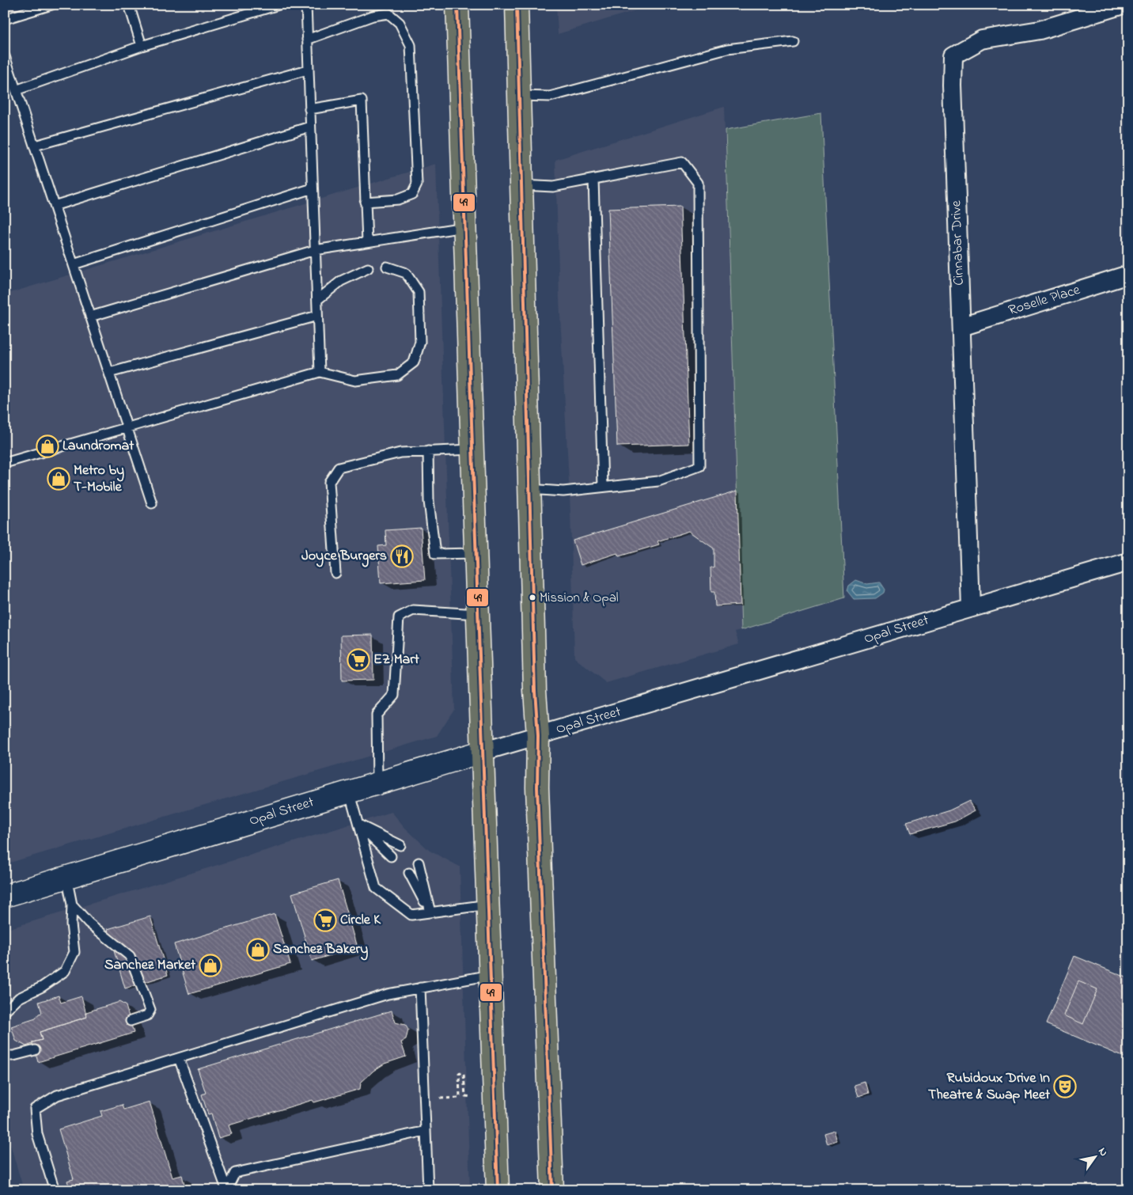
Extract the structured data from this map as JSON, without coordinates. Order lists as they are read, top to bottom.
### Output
{
  "streets": {
    "street": ["Cinnabar Drive", "Roselle Place", "Opal Street"]
  },
  "crossings": [
    ["Cinnabar Drive", "Roselle Place"],
    ["Cinnabar Drive", "Opal Street"]
  ],
  "places": {
    "shop": [
      "Laundromat",
      "Metro by T-Mobile",
      "Sanchez Bakery",
      "Sanchez Market"
    ],
    "restaurant": ["Joyce Burgers"],
    "other": ["Mission & Opal"],
    "supermarket": ["EZ Mart", "Circle K"],
    "theatre": ["Rubidoux Drive In Theatre & Swap Meet"]
  },
  "lines": ["transit line 49"],
  "north": "top right"
}
